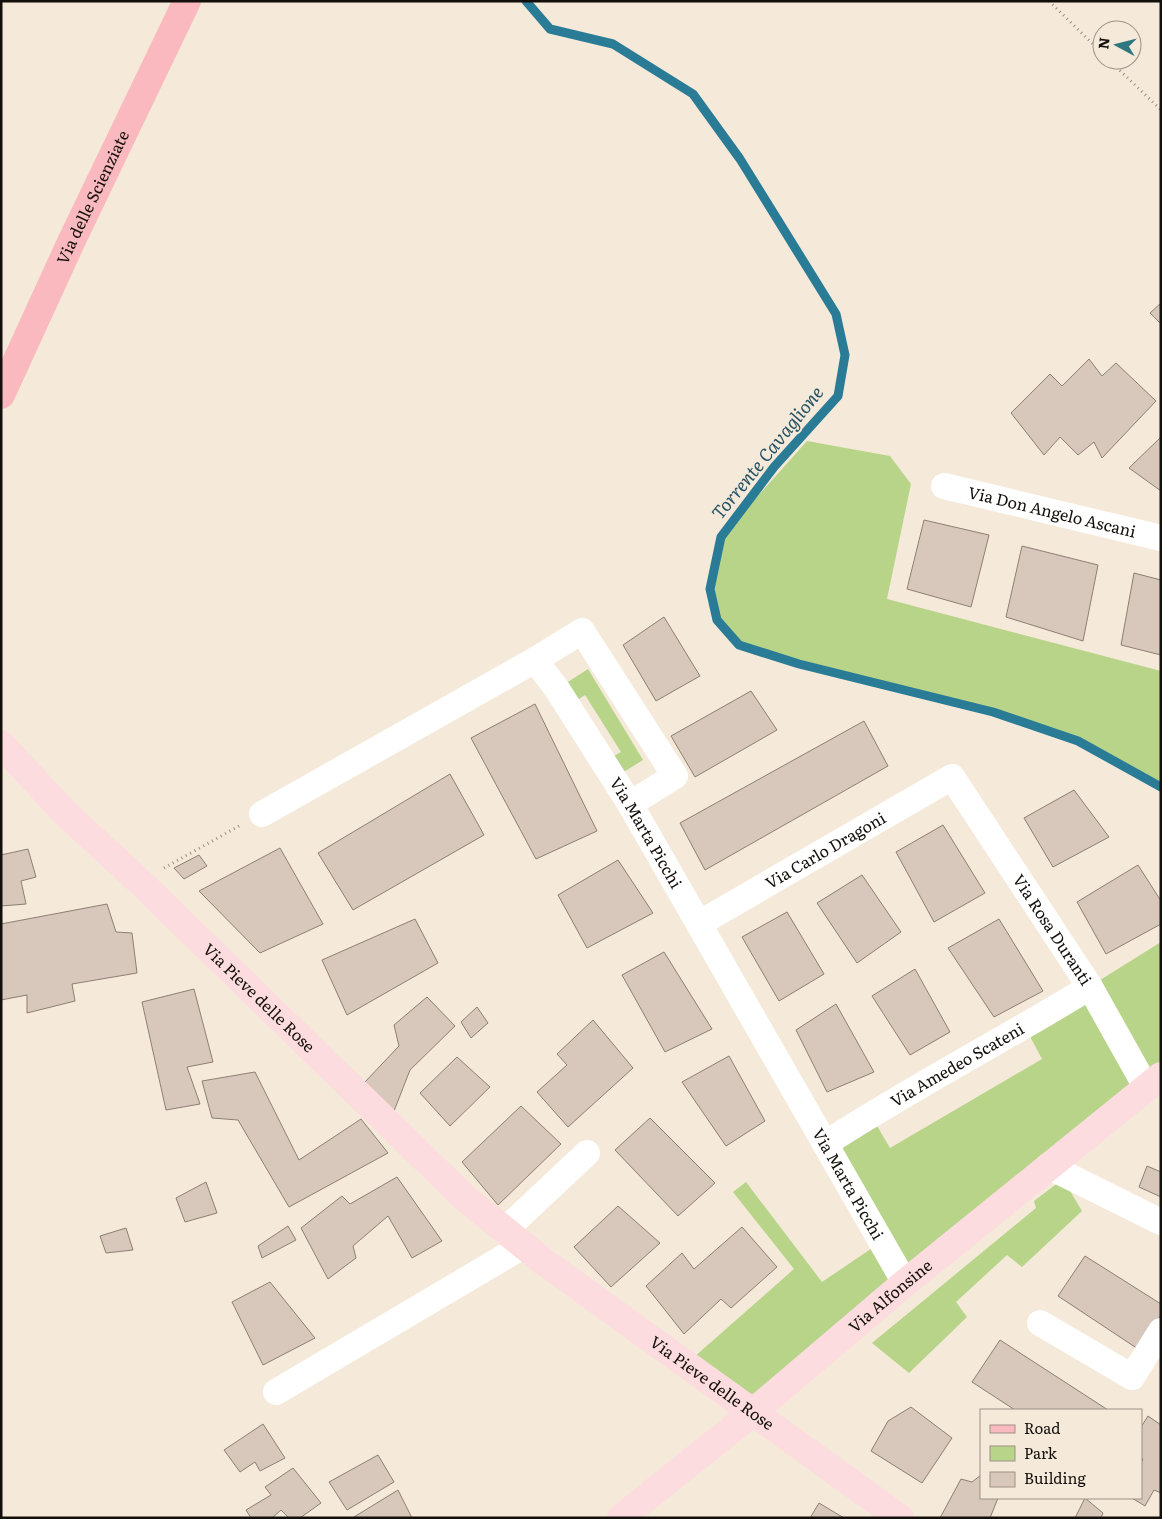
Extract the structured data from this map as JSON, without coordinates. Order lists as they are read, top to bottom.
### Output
{
  "streets": {
    "main road": ["Via delle Scienziate"],
    "street": [
      "Via Don Angelo Ascani",
      "Via Marta Picchi",
      "Via Carlo Dragoni",
      "Via Rosa Duranti",
      "Via Pieve delle Rose",
      "Via Amedeo Scateni",
      "Via Alfonsine"
    ]
  },
  "crossings": [
    ["Via Marta Picchi", "Via Carlo Dragoni"],
    ["Via Marta Picchi", "Via Amedeo Scateni"],
    ["Via Marta Picchi", "Via Alfonsine"],
    ["Via Carlo Dragoni", "Via Rosa Duranti"],
    ["Via Rosa Duranti", "Via Amedeo Scateni"],
    ["Via Rosa Duranti", "Via Alfonsine"],
    ["Via Pieve delle Rose", "Via Alfonsine"]
  ],
  "water": ["Torrente Cavaglione"],
  "legend": ["Road", "Park", "Building"],
  "north": "left"
}
